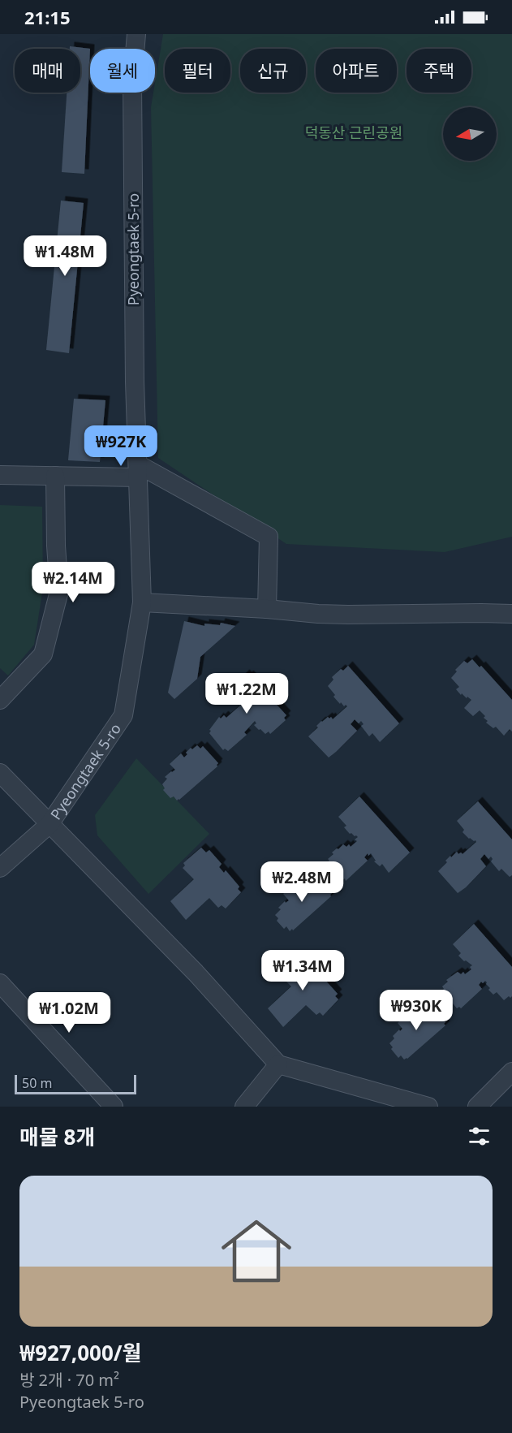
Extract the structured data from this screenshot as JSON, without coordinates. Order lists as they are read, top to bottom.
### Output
{
  "streets": {
    "street": ["Pyeongtaek 5-ro"]
  },
  "parks": ["덕동산 근린공원"],
  "scale_bar": "50 m",
  "north": "left",
  "page": {
    "status": "21:15",
    "chip": [
      "매매",
      "월세",
      "필터",
      "신규",
      "아파트",
      "주택"
    ],
    "price": [
      "₩1.48M",
      "₩927K",
      "₩2.14M",
      "₩1.22M",
      "₩2.48M",
      "₩1.34M",
      "₩930K",
      "₩1.02M"
    ],
    "scale": "50 m",
    "heading": "매물 8개",
    "list": [
      {
        "name": "₩927,000/월",
        "note": "방 2개 · 70 m² · Pyeongtaek 5-ro"
      }
    ]
  }
}
